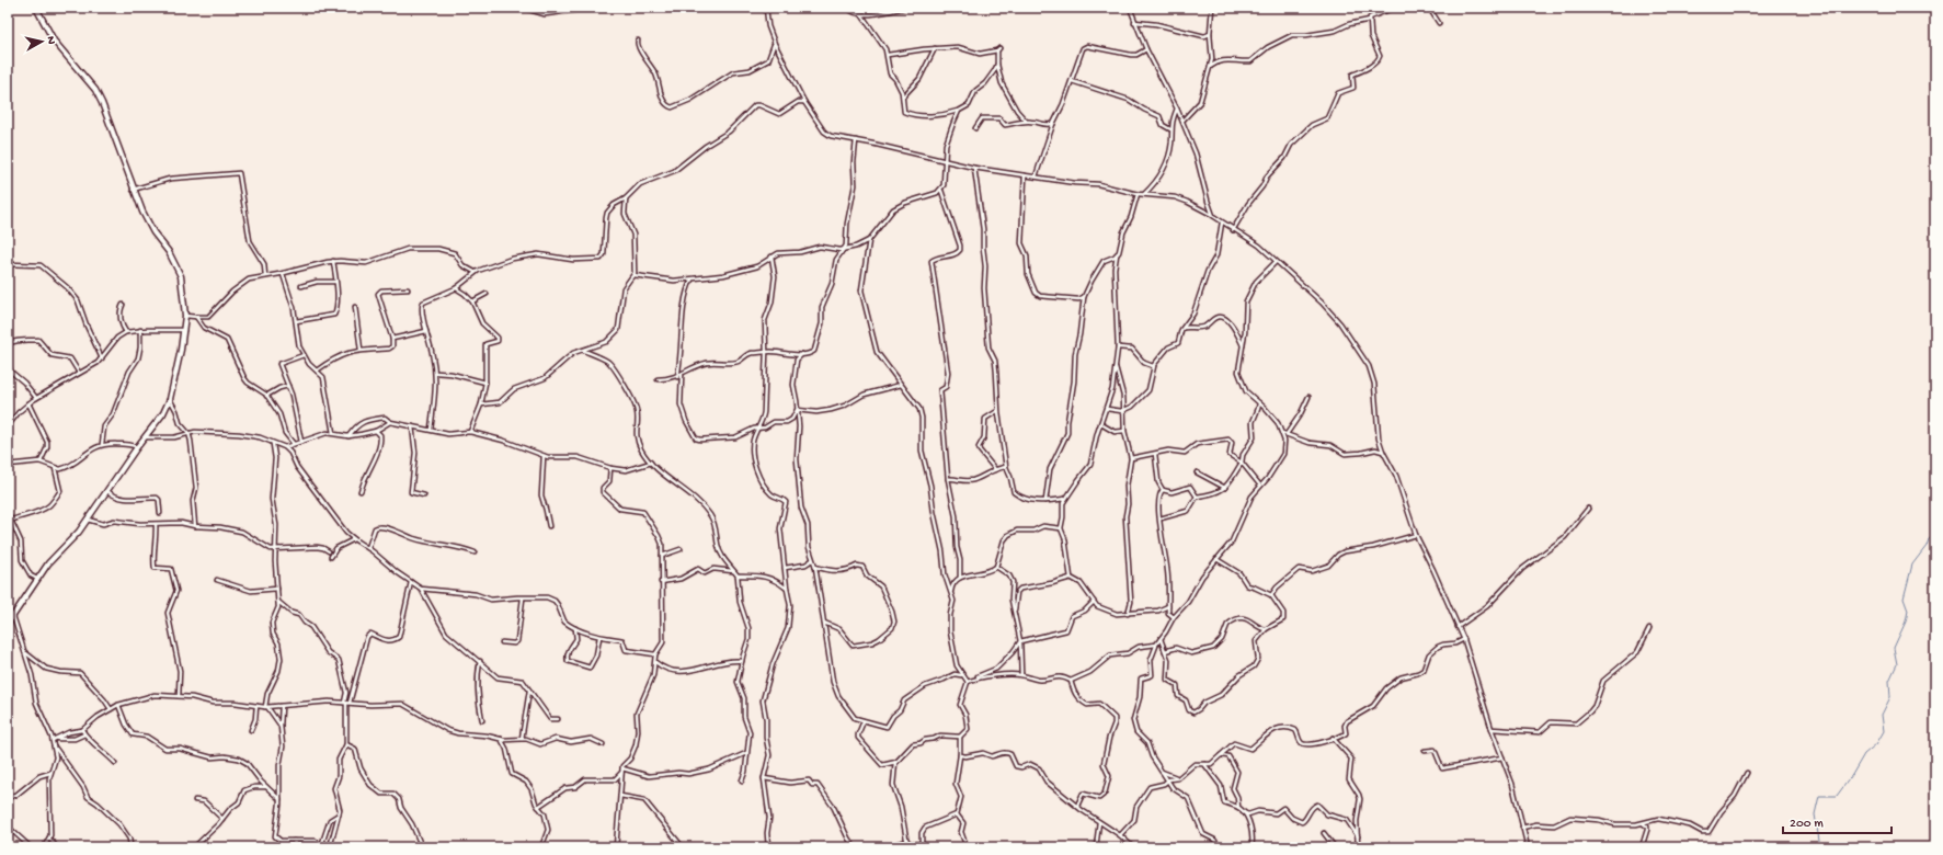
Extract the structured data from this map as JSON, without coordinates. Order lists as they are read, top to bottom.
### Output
{
  "scale_bar": "200 m",
  "north": "right"
}
